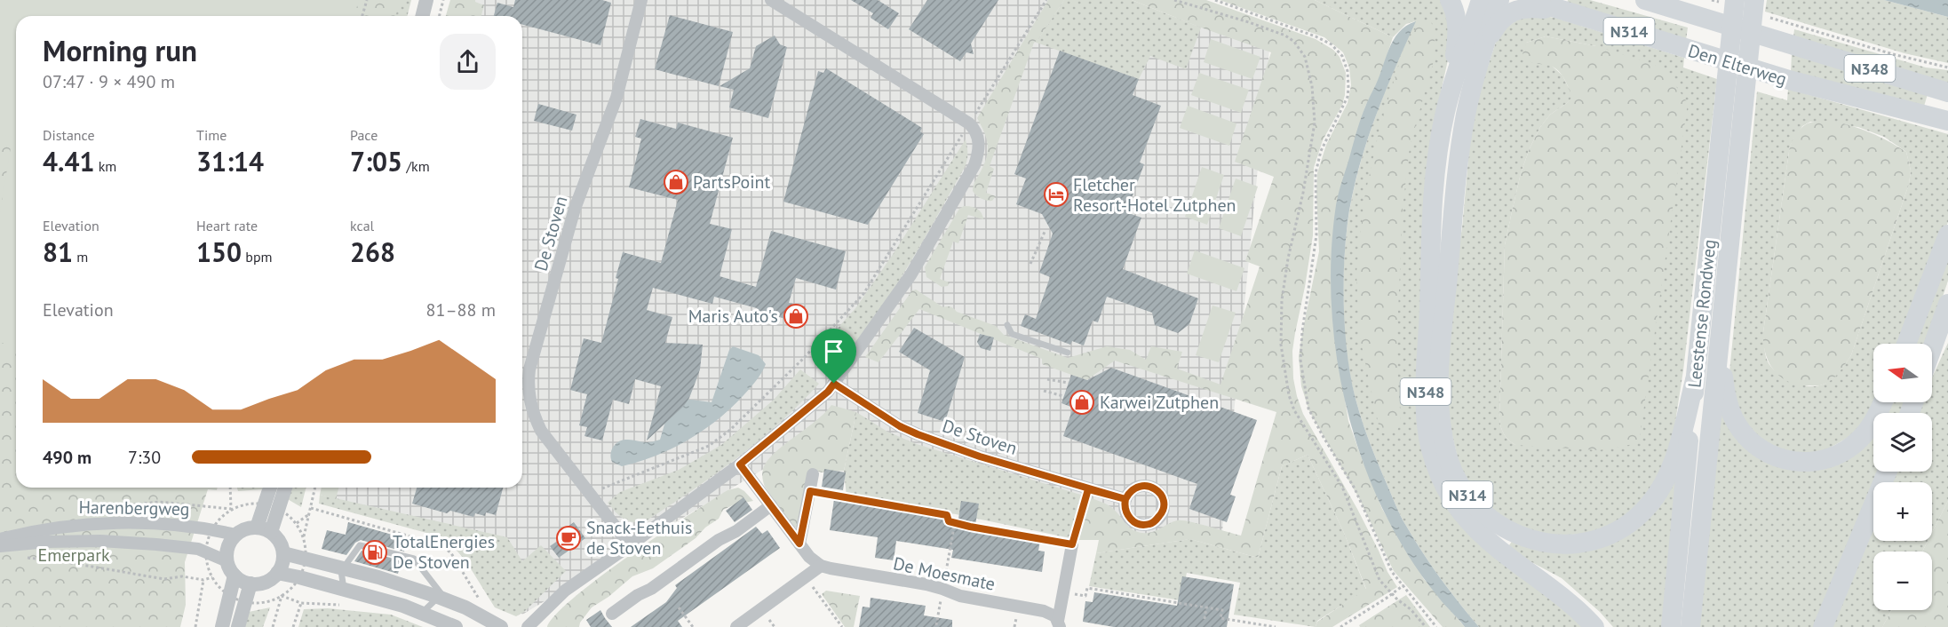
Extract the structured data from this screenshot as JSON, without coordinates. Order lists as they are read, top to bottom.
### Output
{
  "streets": {
    "main road": [
      "N314",
      "Den Elterweg",
      "N348",
      "Leestense Rondweg"
    ],
    "street": ["De Stoven", "Harenbergweg", "De Moesmate"]
  },
  "crossings": [
    ["N314", "Den Elterweg"],
    ["N314", "Leestense Rondweg"]
  ],
  "parks": ["Emerpark"],
  "places": {
    "shop": ["PartsPoint", "Maris Auto's", "Karwei Zutphen"],
    "hotel": ["Fletcher Resort-Hotel Zutphen"],
    "cafe": ["Snack-Eethuis de Stoven"],
    "fuel station": ["TotalEnergies De Stoven"]
  },
  "north": "left",
  "page": {
    "heading": ["Morning run", "07:47 · 9 × 490 m"],
    "stats": [
      ["Distance", "4.41 km"],
      ["Time", "31:14"],
      ["Pace", "7:05 /km"],
      ["Elevation", "81 m"],
      ["Heart rate", "150 bpm"],
      ["kcal", "268"]
    ],
    "chart": ["Elevation", "81–88 m"],
    "map_buttons": ["+", "−"],
    "list": [
      {
        "name": "490 m",
        "note": "7:30"
      }
    ]
  }
}
